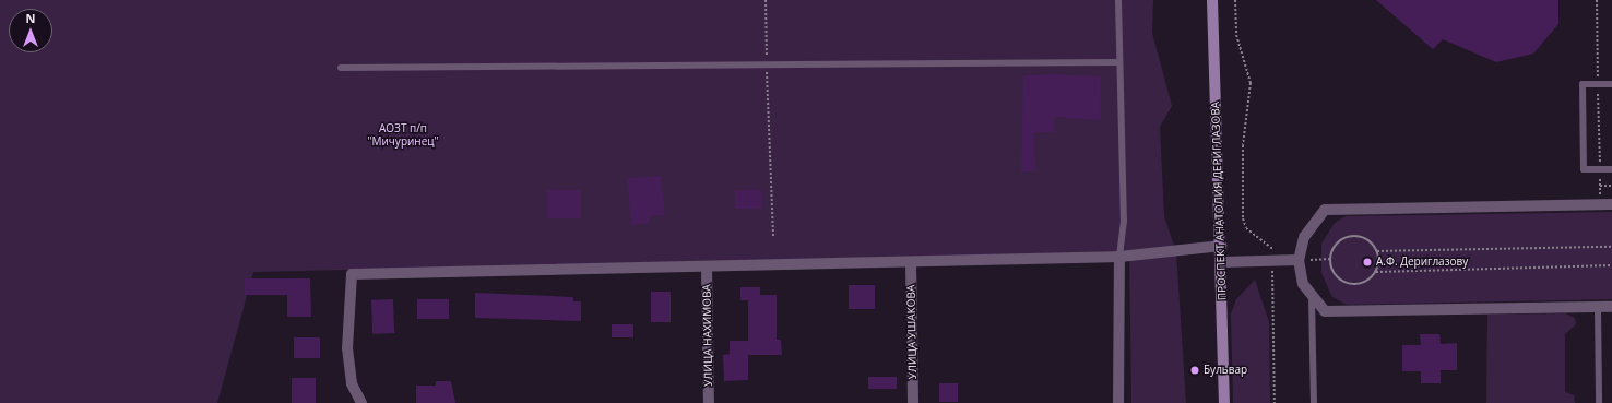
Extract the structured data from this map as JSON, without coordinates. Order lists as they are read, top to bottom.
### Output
{
  "streets": {
    "main road": ["ПРОСПЕКТ АНАТОЛИЯ ДЕРИГЛАЗОВА"],
    "street": ["УЛИЦА УШАКОВА", "УЛИЦА НАХИМОВА"]
  },
  "parks": ["АОЗТ п/п \"Мичуринец\""],
  "places": ["А.Ф. Дериглазову", "Бульвар"],
  "north": "top"
}
